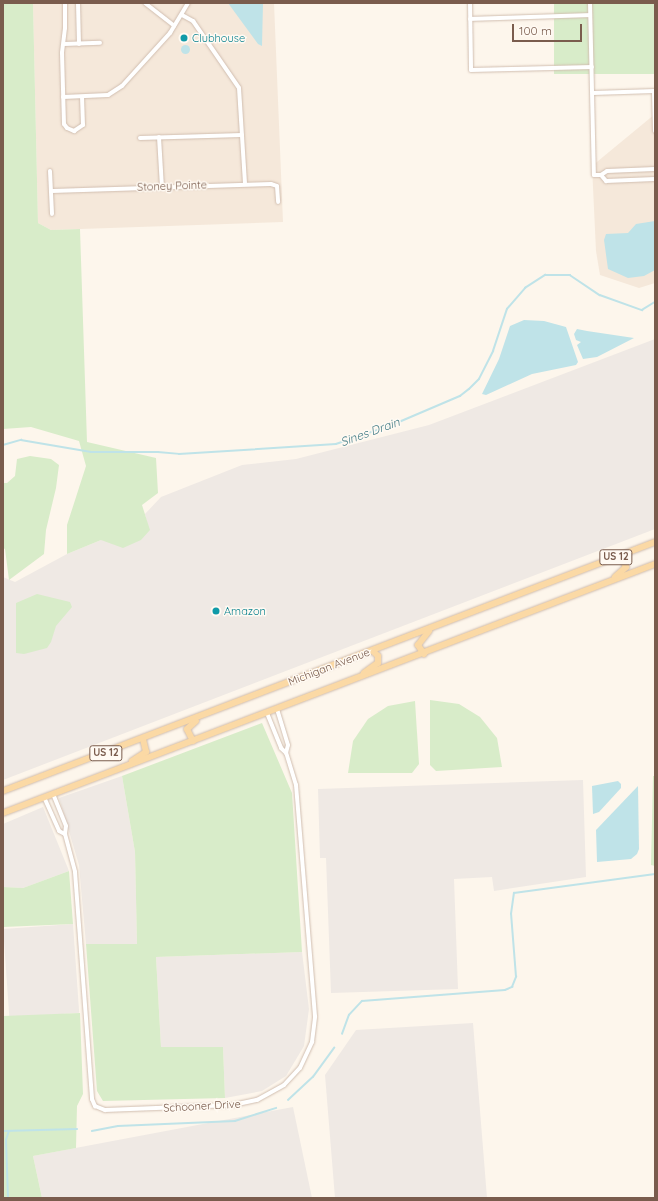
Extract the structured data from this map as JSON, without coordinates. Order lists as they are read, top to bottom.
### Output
{
  "streets": {
    "main road": ["US 12", "Michigan Avenue"],
    "street": ["Stoney Pointe", "Schooner Drive"]
  },
  "crossings": [
    ["Michigan Avenue", "Schooner Drive"]
  ],
  "water": ["Sines Drain"],
  "places": ["Clubhouse", "Amazon"],
  "scale_bar": "100 m"
}
